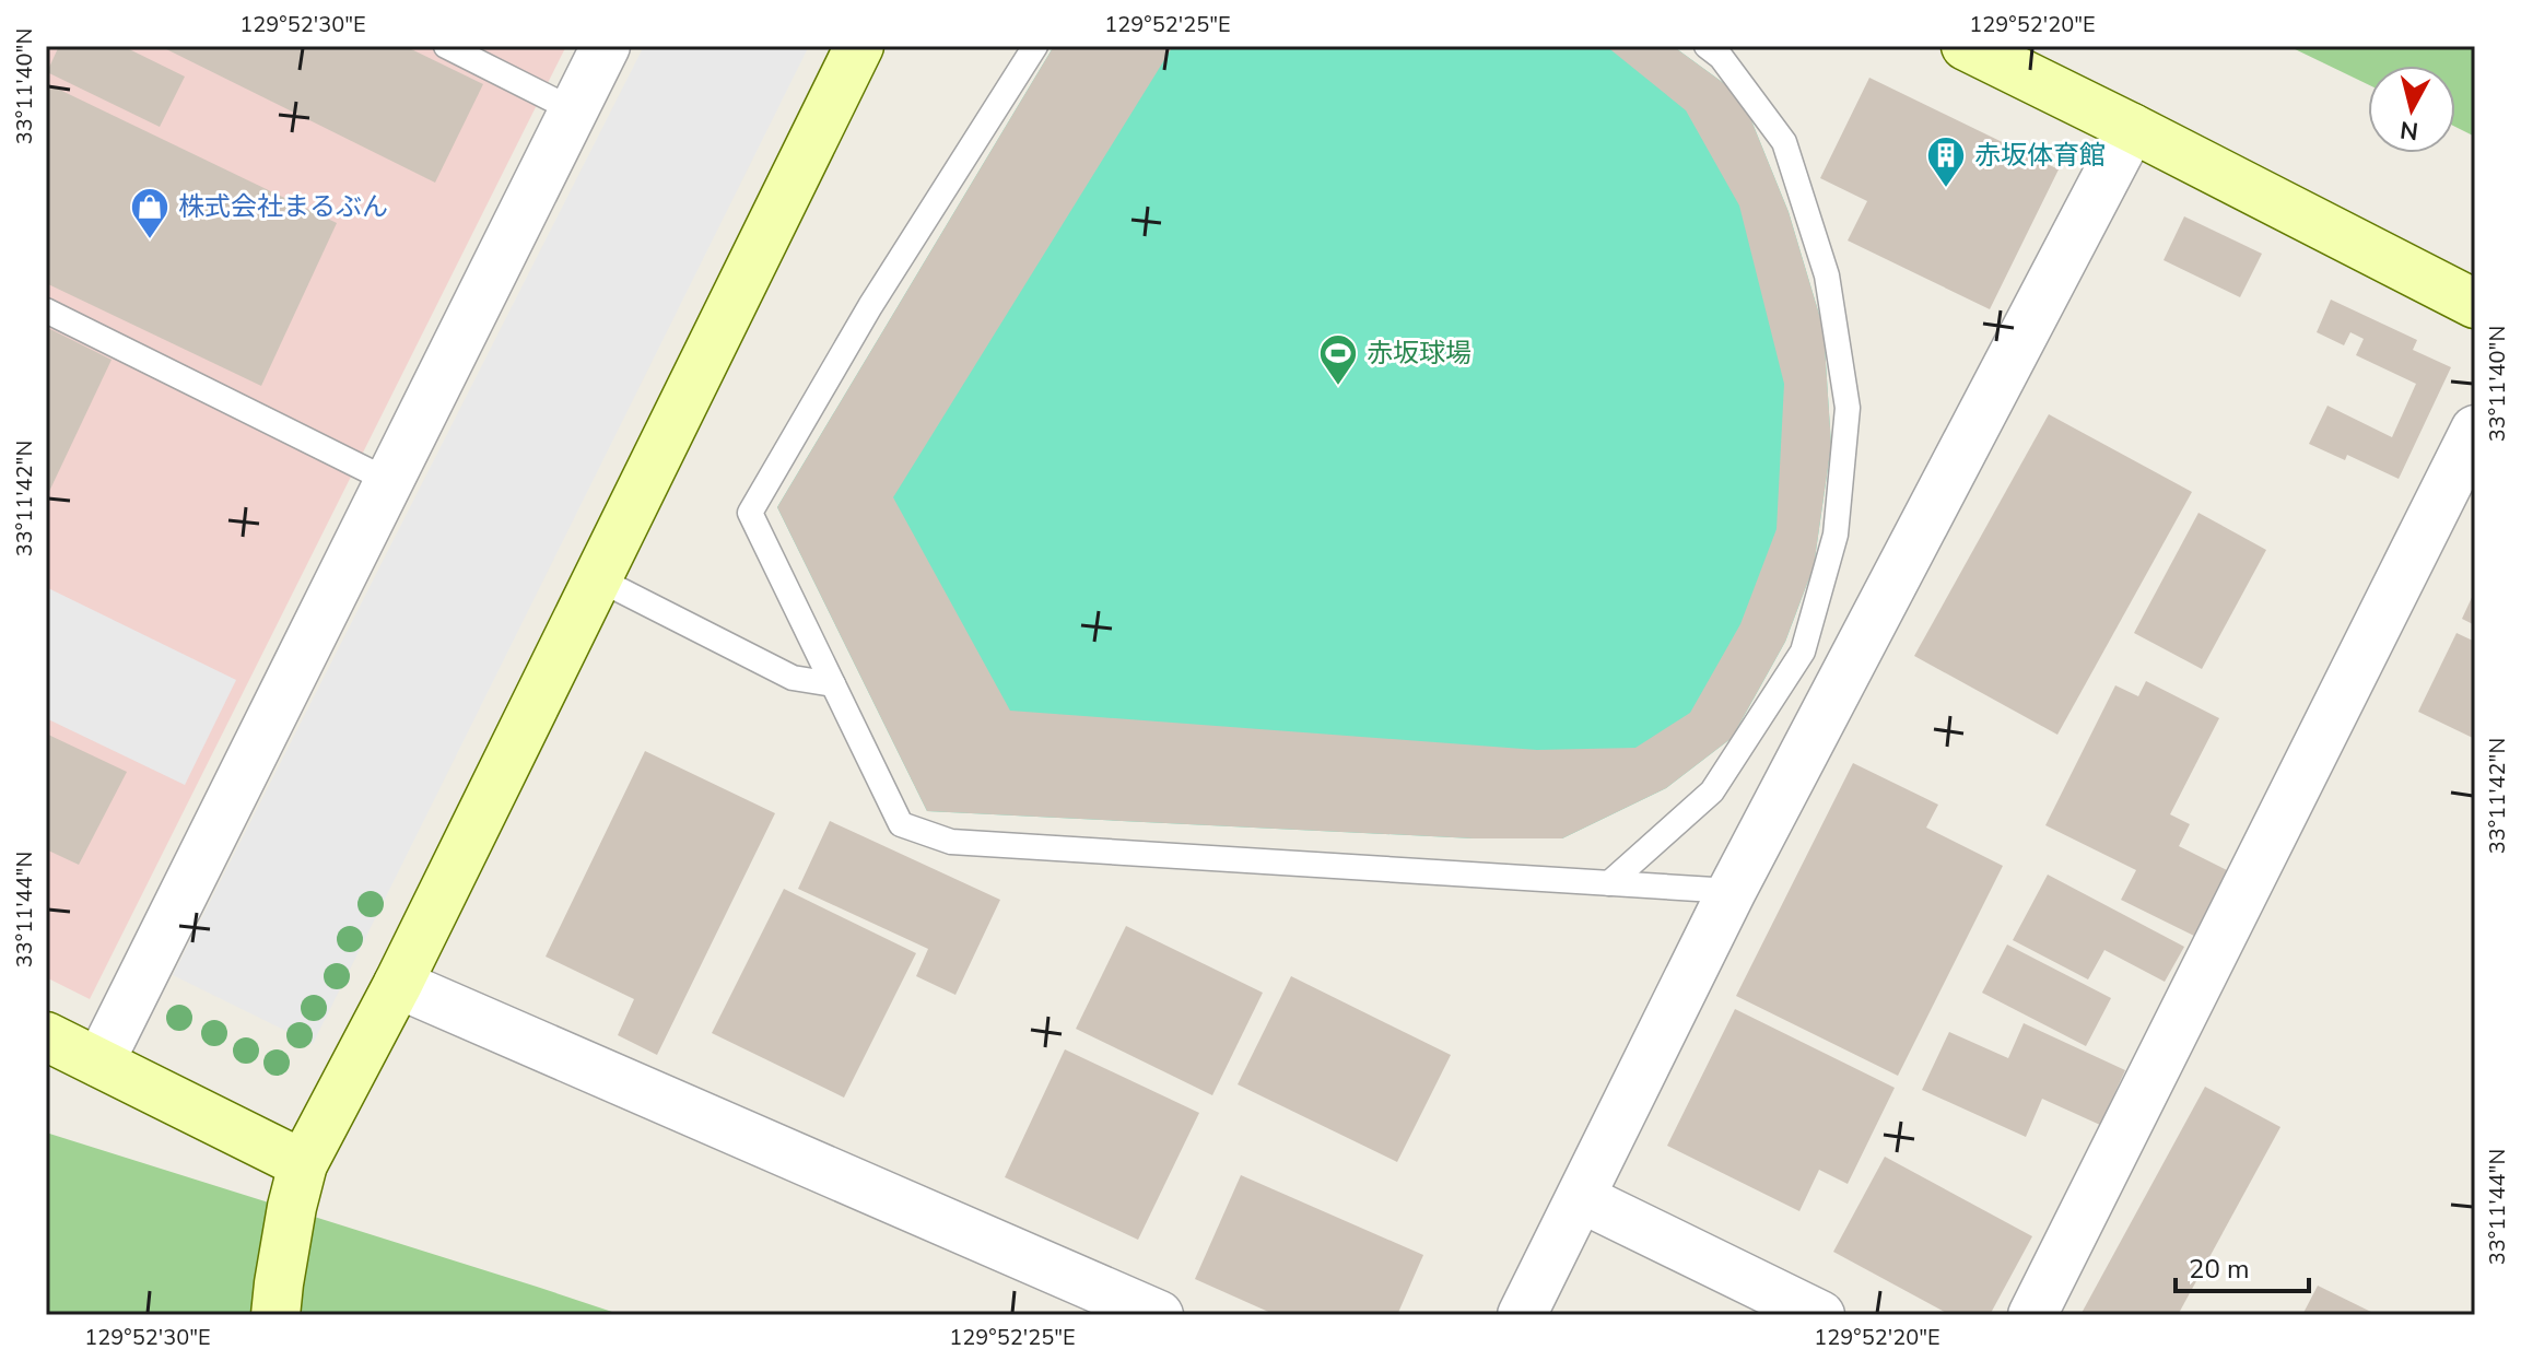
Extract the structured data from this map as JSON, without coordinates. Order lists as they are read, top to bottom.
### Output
{
  "places": {
    "building": ["赤坂体育館"],
    "shop": ["株式会社まるぶん"],
    "sports": ["赤坂球場"]
  },
  "scale_bar": "20 m",
  "north": "bottom",
  "coordinates": [
    "129°52'30\"E",
    "129°52'25\"E",
    "129°52'20\"E",
    "33°11'40\"N",
    "33°11'42\"N",
    "33°11'44\"N"
  ]
}
